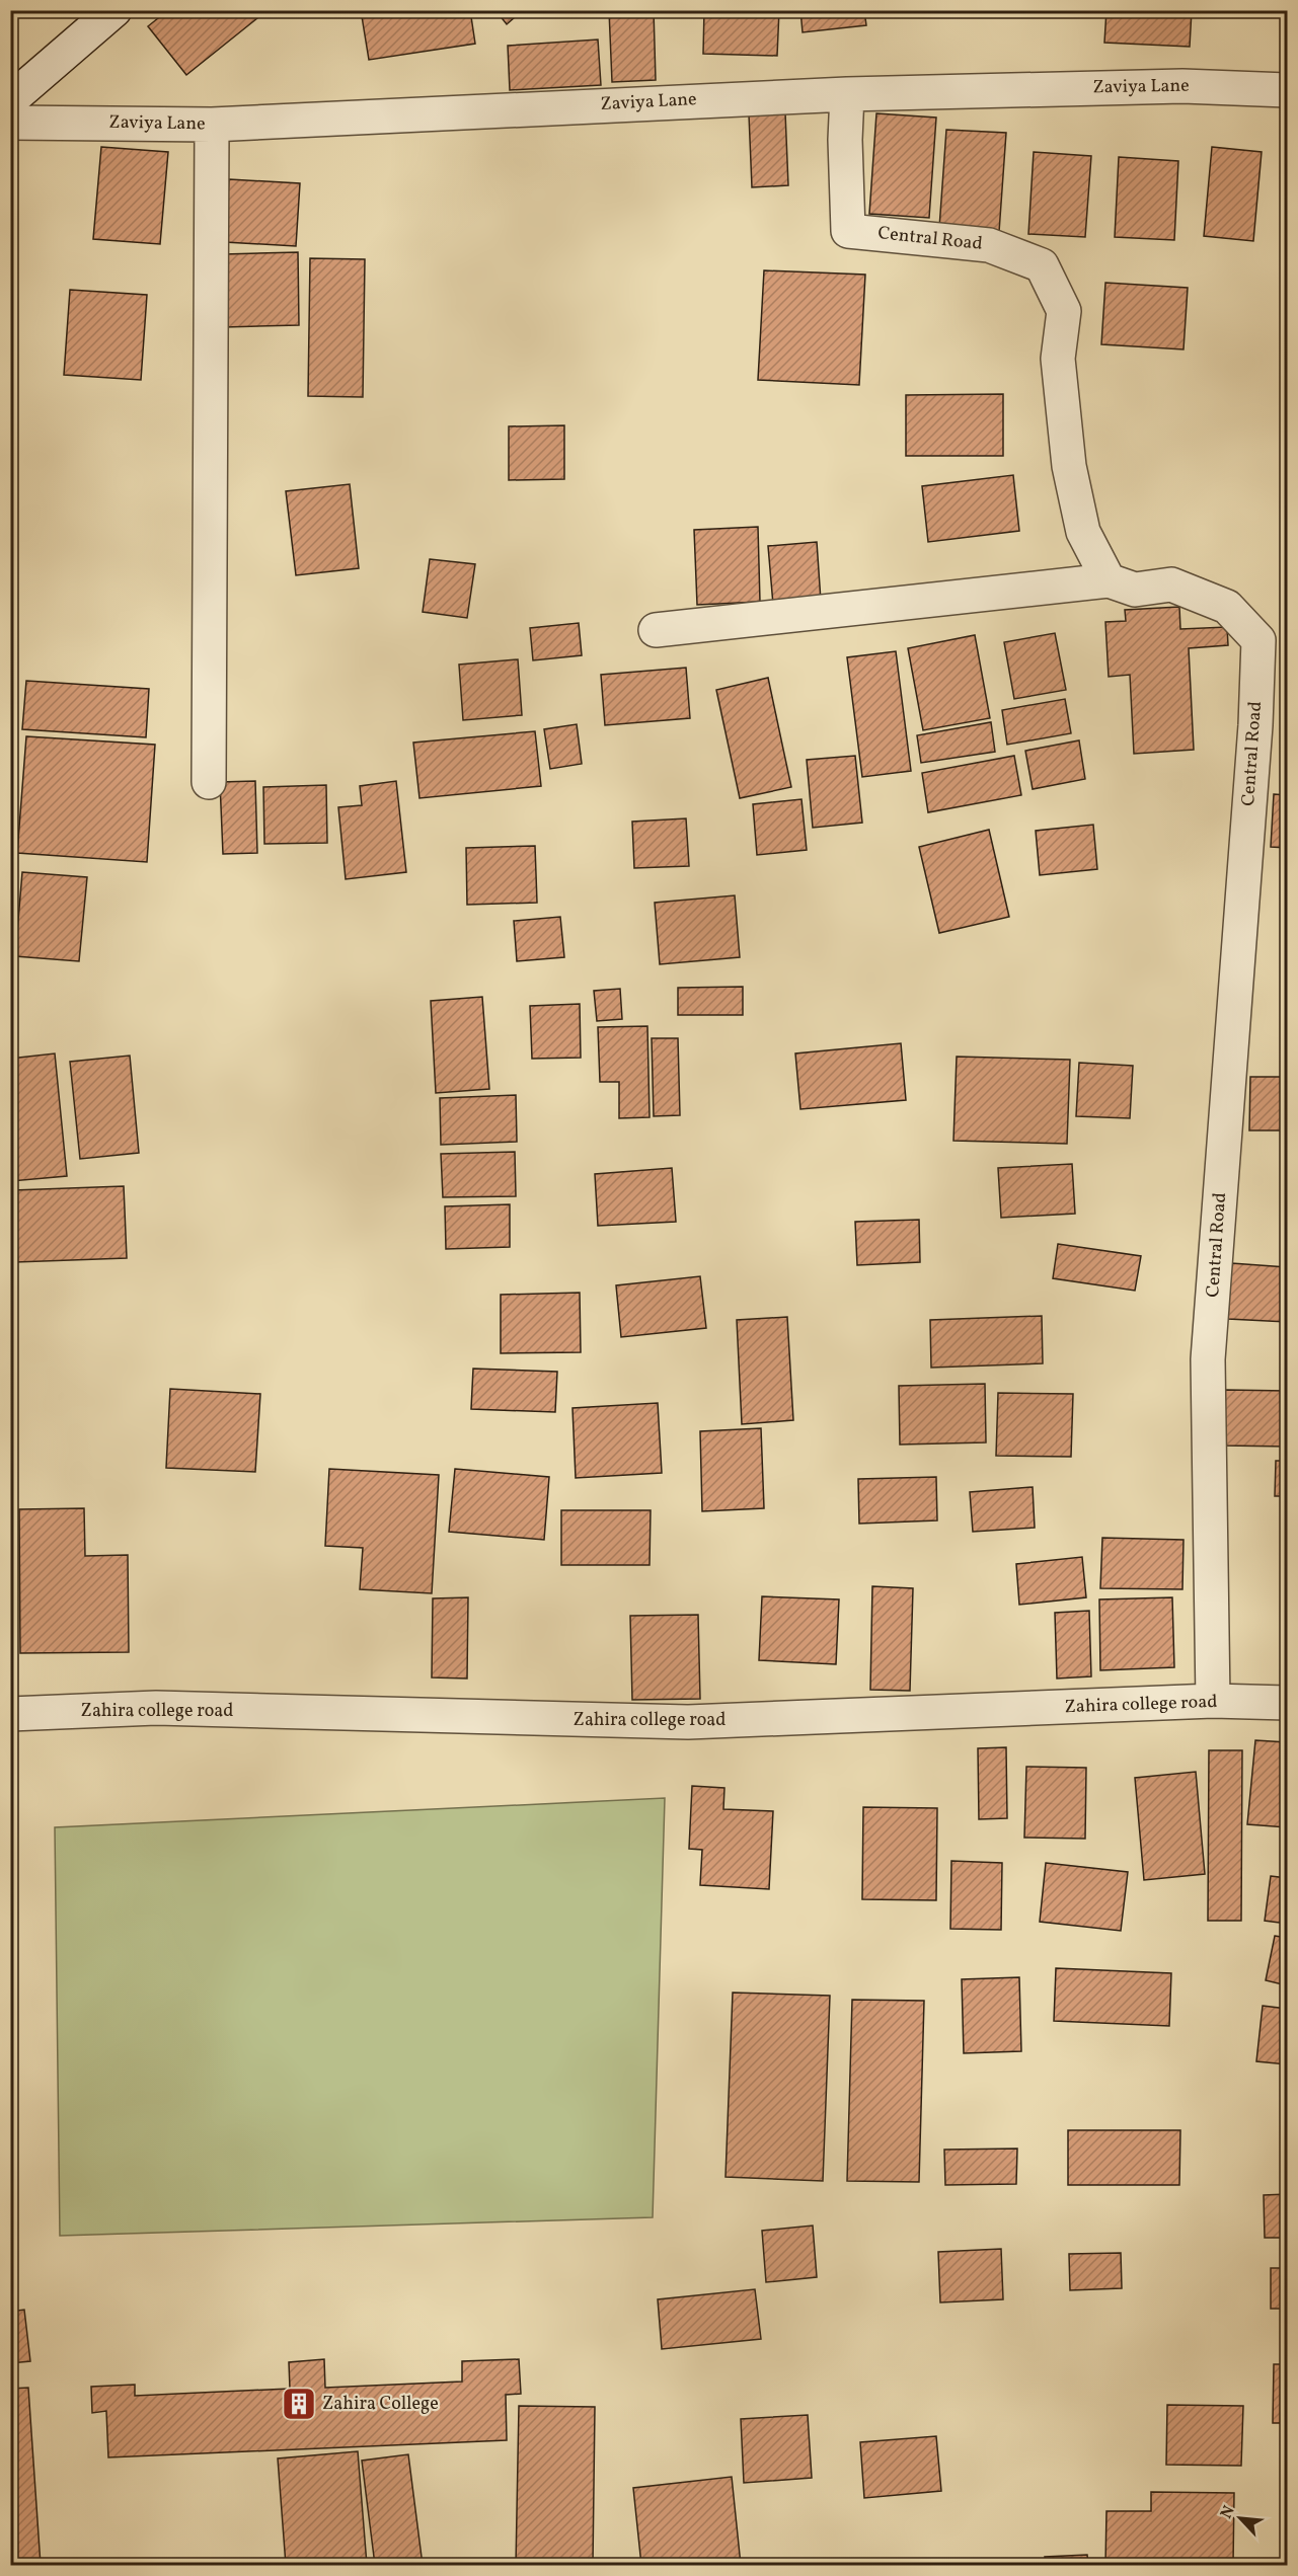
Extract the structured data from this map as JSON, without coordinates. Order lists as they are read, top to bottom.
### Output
{
  "streets": {
    "street": ["Zaviya Lane", "Central Road", "Zahira college road"]
  },
  "crossings": [
    ["Zaviya Lane", "Central Road"],
    ["Central Road", "Zahira college road"]
  ],
  "places": {
    "building": ["Zahira College"]
  },
  "north": "top left"
}
